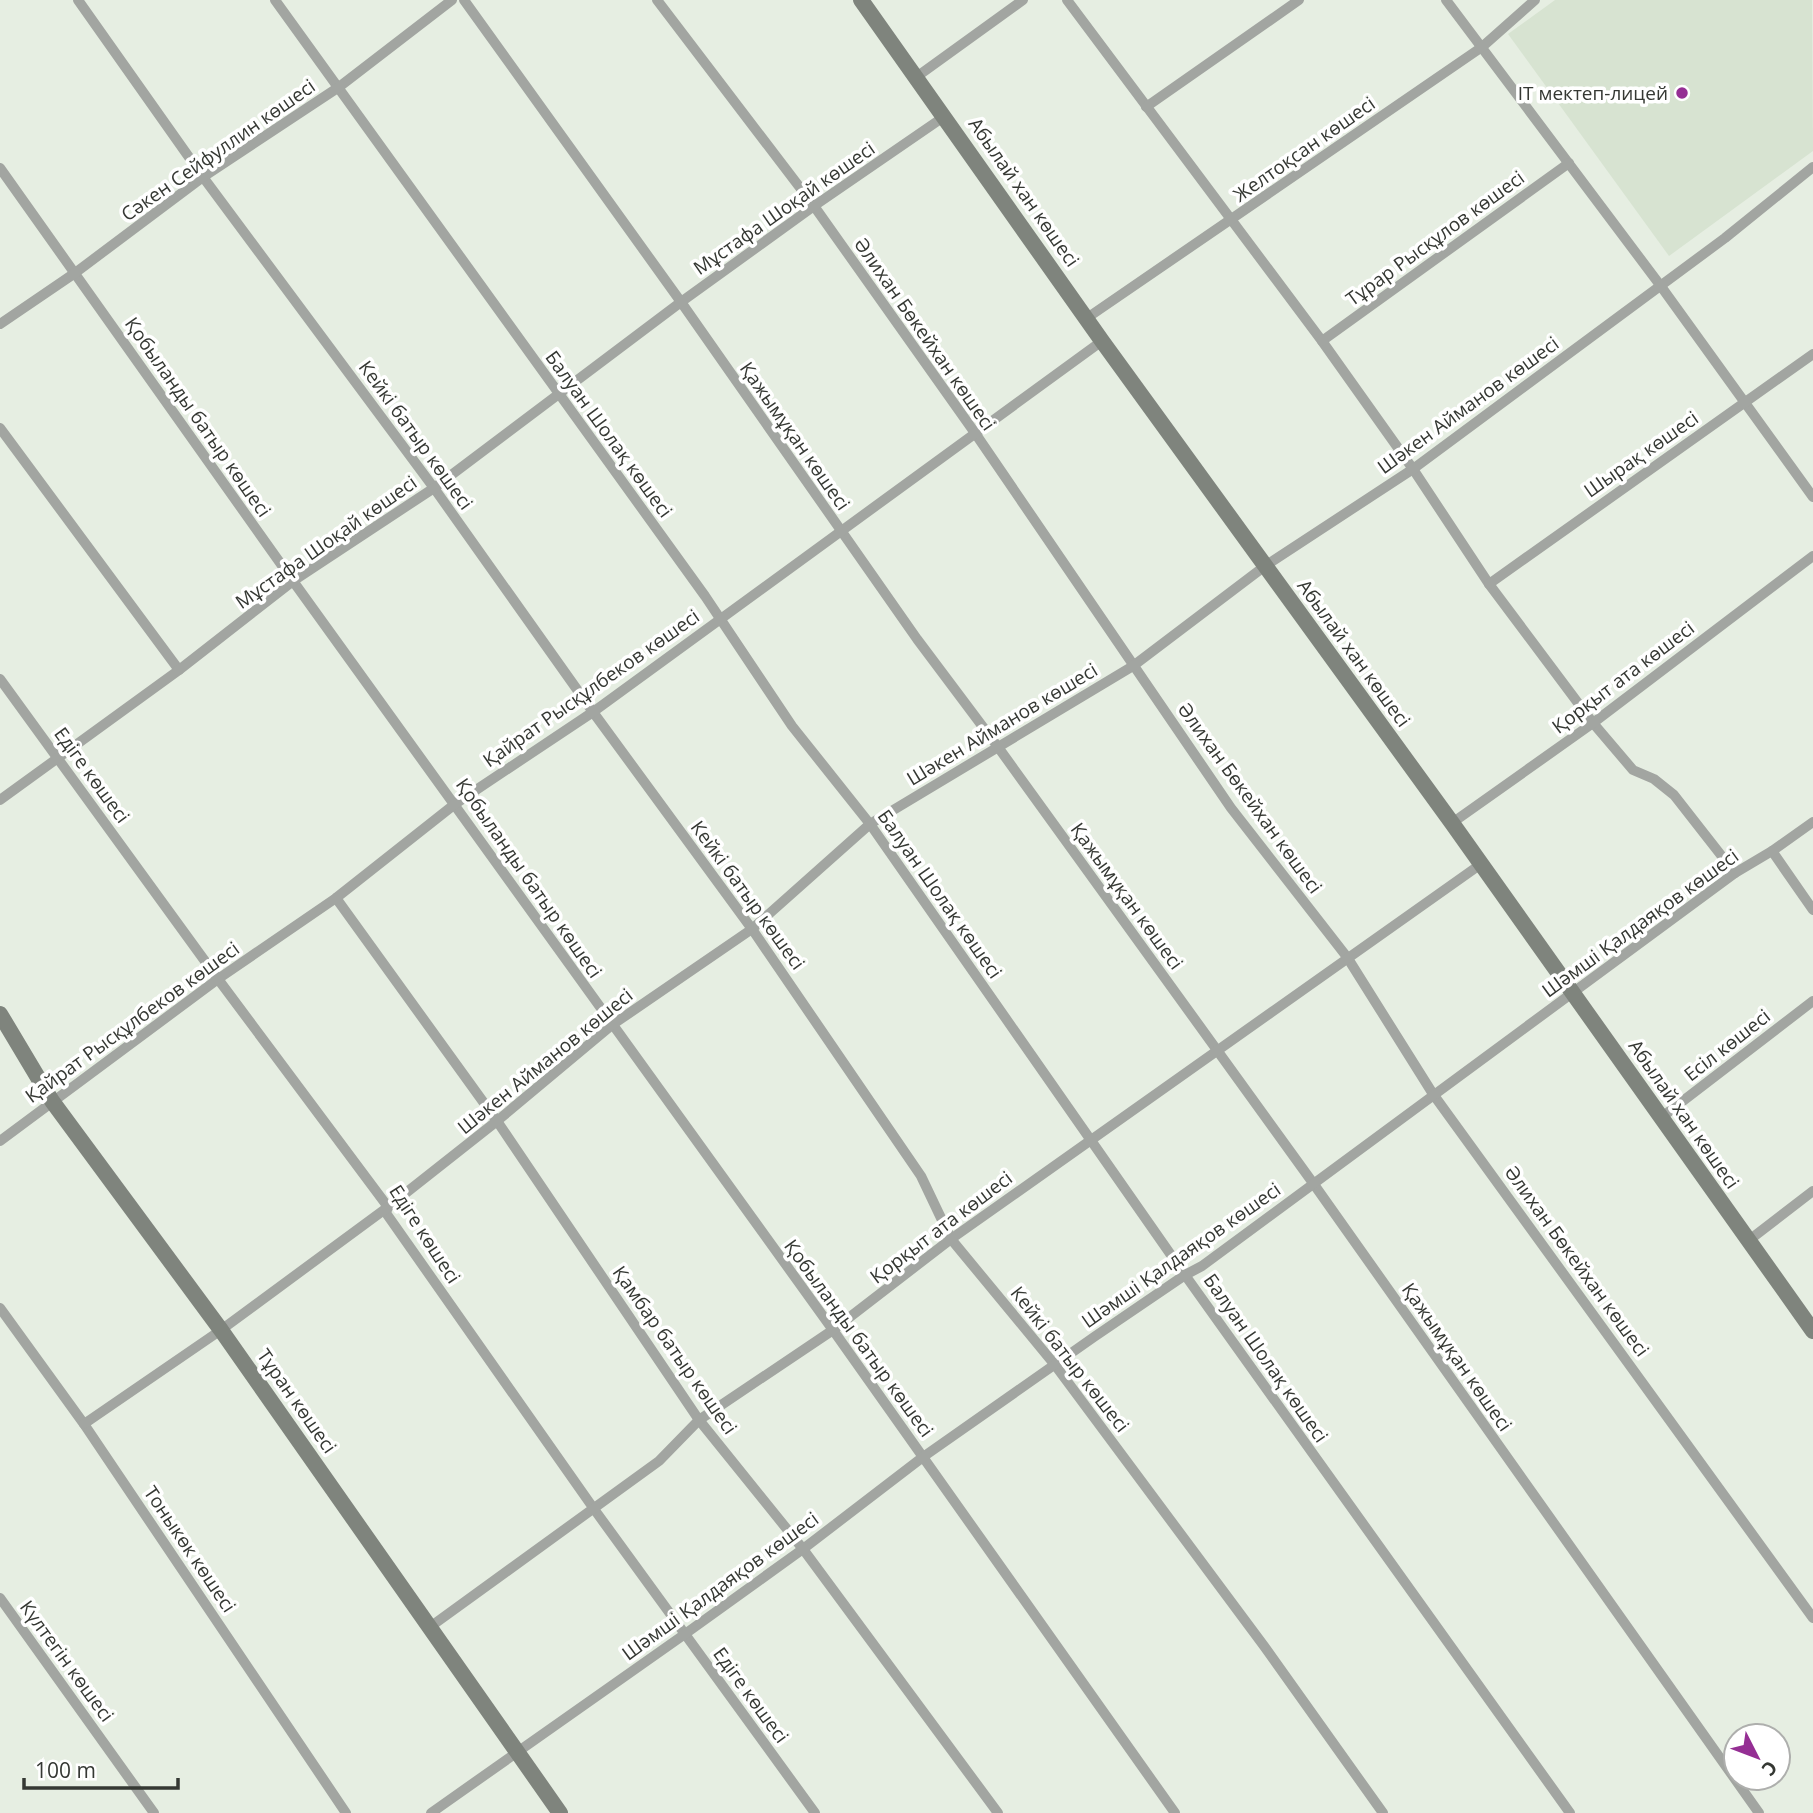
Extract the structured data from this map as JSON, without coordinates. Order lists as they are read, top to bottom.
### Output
{
  "streets": {
    "street": [
      "Желтоқсан көшесі",
      "Сәкен Сейфуллин көшесі",
      "Абылай хан көшесі",
      "Мұстафа Шоқай көшесі",
      "Тұрар Рысқұлов көшесі",
      "Әлихан Бөкейхан көшесі",
      "Шәкен Айманов көшесі",
      "Қобыланды батыр көшесі",
      "Балуан Шолақ көшесі",
      "Кейкі батыр көшесі",
      "Қажымұқан көшесі",
      "Шырақ көшесі",
      "Қорқыт ата көшесі",
      "Қайрат Рысқұлбеков көшесі",
      "Едіге көшесі",
      "Шәмші Қалдаяқов көшесі",
      "Есіл көшесі",
      "Қамбар батыр көшесі",
      "Тұран көшесі",
      "Тоныкөк көшесі",
      "Күлтегін көшесі"
    ]
  },
  "crossings": [
    ["Желтоқсан көшесі", "Абылай хан көшесі"],
    ["Сәкен Сейфуллин көшесі", "Қобыланды батыр көшесі"],
    ["Сәкен Сейфуллин көшесі", "Балуан Шолақ көшесі"],
    ["Сәкен Сейфуллин көшесі", "Кейкі батыр көшесі"],
    ["Абылай хан көшесі", "Мұстафа Шоқай көшесі"],
    ["Абылай хан көшесі", "Шәкен Айманов көшесі"],
    ["Абылай хан көшесі", "Қорқыт ата көшесі"],
    ["Абылай хан көшесі", "Қайрат Рысқұлбеков көшесі"],
    ["Абылай хан көшесі", "Шәмші Қалдаяқов көшесі"],
    ["Абылай хан көшесі", "Есіл көшесі"],
    ["Мұстафа Шоқай көшесі", "Әлихан Бөкейхан көшесі"],
    ["Мұстафа Шоқай көшесі", "Қобыланды батыр көшесі"],
    ["Мұстафа Шоқай көшесі", "Балуан Шолақ көшесі"],
    ["Мұстафа Шоқай көшесі", "Кейкі батыр көшесі"],
    ["Мұстафа Шоқай көшесі", "Қажымұқан көшесі"],
    ["Мұстафа Шоқай көшесі", "Едіге көшесі"],
    ["Әлихан Бөкейхан көшесі", "Шәкен Айманов көшесі"],
    ["Әлихан Бөкейхан көшесі", "Қорқыт ата көшесі"],
    ["Әлихан Бөкейхан көшесі", "Қайрат Рысқұлбеков көшесі"],
    ["Әлихан Бөкейхан көшесі", "Шәмші Қалдаяқов көшесі"],
    ["Шәкен Айманов көшесі", "Қобыланды батыр көшесі"],
    ["Шәкен Айманов көшесі", "Балуан Шолақ көшесі"],
    ["Шәкен Айманов көшесі", "Кейкі батыр көшесі"],
    ["Шәкен Айманов көшесі", "Қажымұқан көшесі"],
    ["Шәкен Айманов көшесі", "Едіге көшесі"],
    ["Шәкен Айманов көшесі", "Қамбар батыр көшесі"],
    ["Шәкен Айманов көшесі", "Тұран көшесі"],
    ["Шәкен Айманов көшесі", "Тоныкөк көшесі"],
    ["Қобыланды батыр көшесі", "Қорқыт ата көшесі"],
    ["Қобыланды батыр көшесі", "Қайрат Рысқұлбеков көшесі"],
    ["Қобыланды батыр көшесі", "Шәмші Қалдаяқов көшесі"],
    ["Балуан Шолақ көшесі", "Қорқыт ата көшесі"],
    ["Балуан Шолақ көшесі", "Қайрат Рысқұлбеков көшесі"],
    ["Балуан Шолақ көшесі", "Шәмші Қалдаяқов көшесі"],
    ["Кейкі батыр көшесі", "Қорқыт ата көшесі"],
    ["Кейкі батыр көшесі", "Қайрат Рысқұлбеков көшесі"],
    ["Кейкі батыр көшесі", "Шәмші Қалдаяқов көшесі"],
    ["Қажымұқан көшесі", "Қорқыт ата көшесі"],
    ["Қажымұқан көшесі", "Қайрат Рысқұлбеков көшесі"],
    ["Қажымұқан көшесі", "Шәмші Қалдаяқов көшесі"],
    ["Қорқыт ата көшесі", "Едіге көшесі"],
    ["Қорқыт ата көшесі", "Қамбар батыр көшесі"],
    ["Қорқыт ата көшесі", "Тұран көшесі"],
    ["Қайрат Рысқұлбеков көшесі", "Едіге көшесі"],
    ["Қайрат Рысқұлбеков көшесі", "Қамбар батыр көшесі"],
    ["Қайрат Рысқұлбеков көшесі", "Тұран көшесі"],
    ["Едіге көшесі", "Шәмші Қалдаяқов көшесі"],
    ["Шәмші Қалдаяқов көшесі", "Қамбар батыр көшесі"],
    ["Шәмші Қалдаяқов көшесі", "Тұран көшесі"]
  ],
  "places": ["IT мектеп-лицей"],
  "scale_bar": "100 m",
  "north": "bottom right"
}
